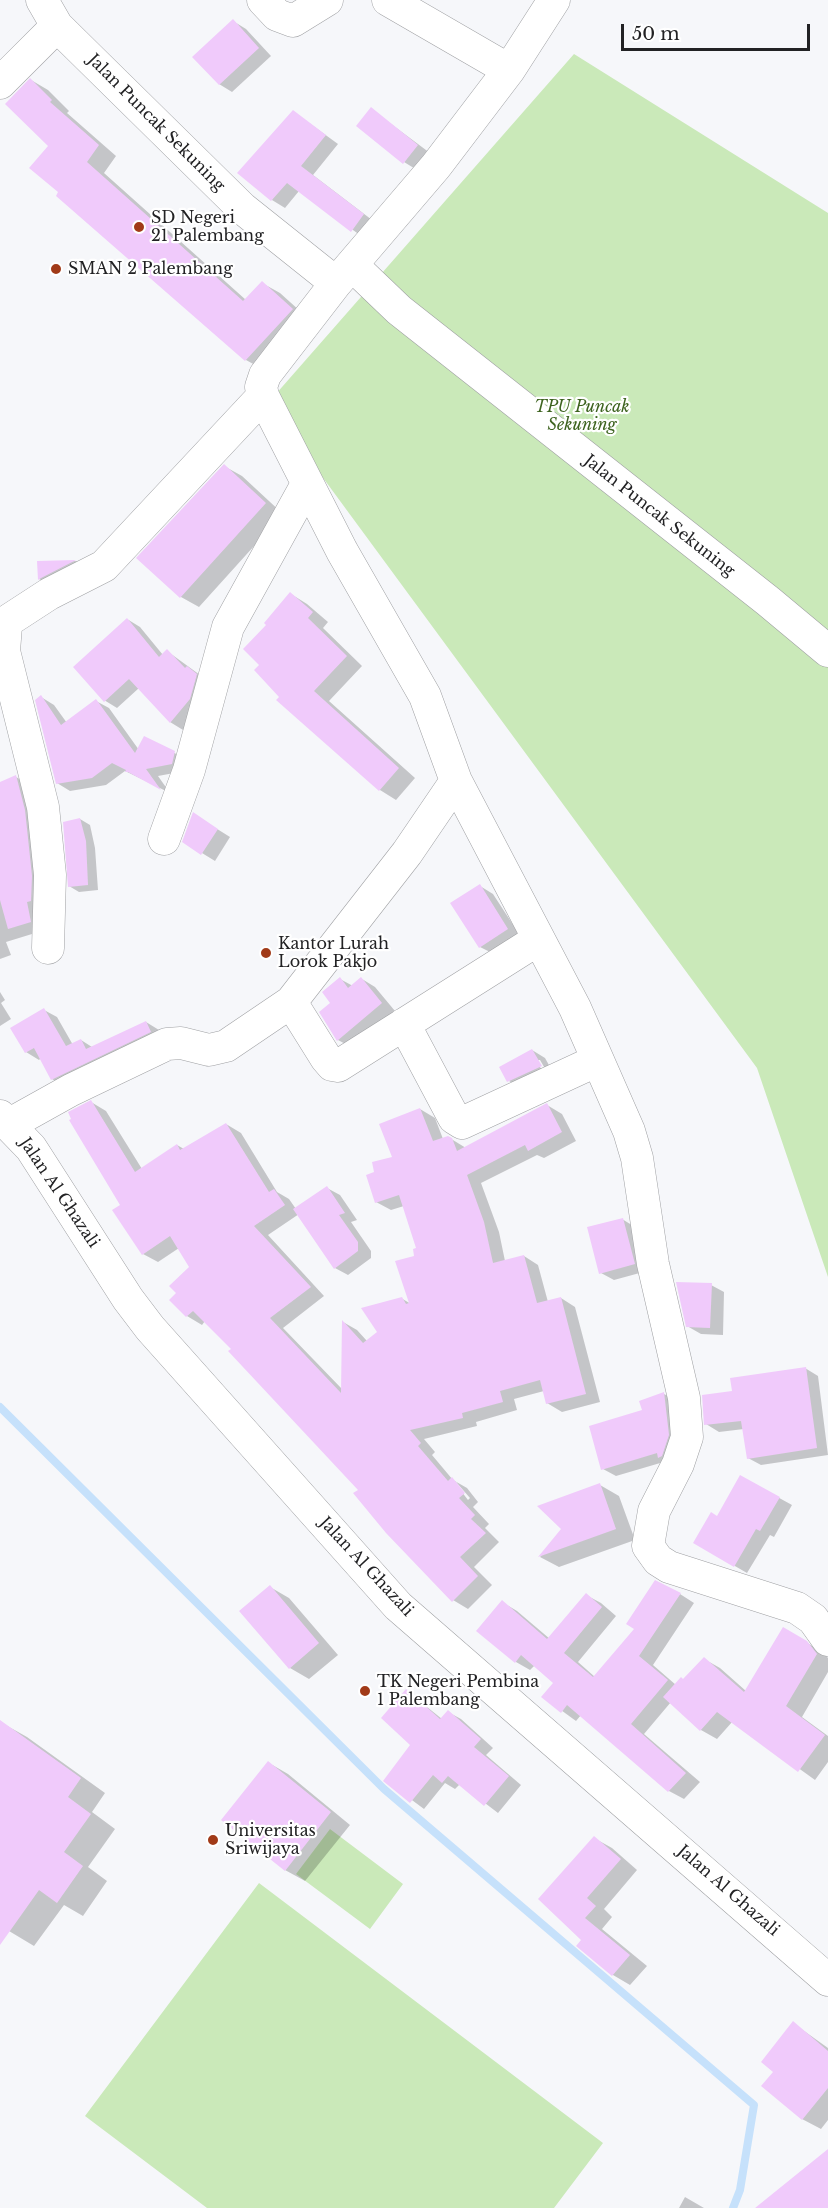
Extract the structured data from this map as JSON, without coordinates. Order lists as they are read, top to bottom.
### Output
{
  "streets": {
    "street": ["Jalan Puncak Sekuning", "Jalan Al Ghazali"]
  },
  "parks": ["TPU Puncak Sekuning"],
  "places": [
    "SD Negeri 21 Palembang",
    "SMAN 2 Palembang",
    "Kantor Lurah Lorok Pakjo",
    "TK Negeri Pembina 1 Palembang",
    "Universitas Sriwijaya"
  ],
  "scale_bar": "50 m"
}
